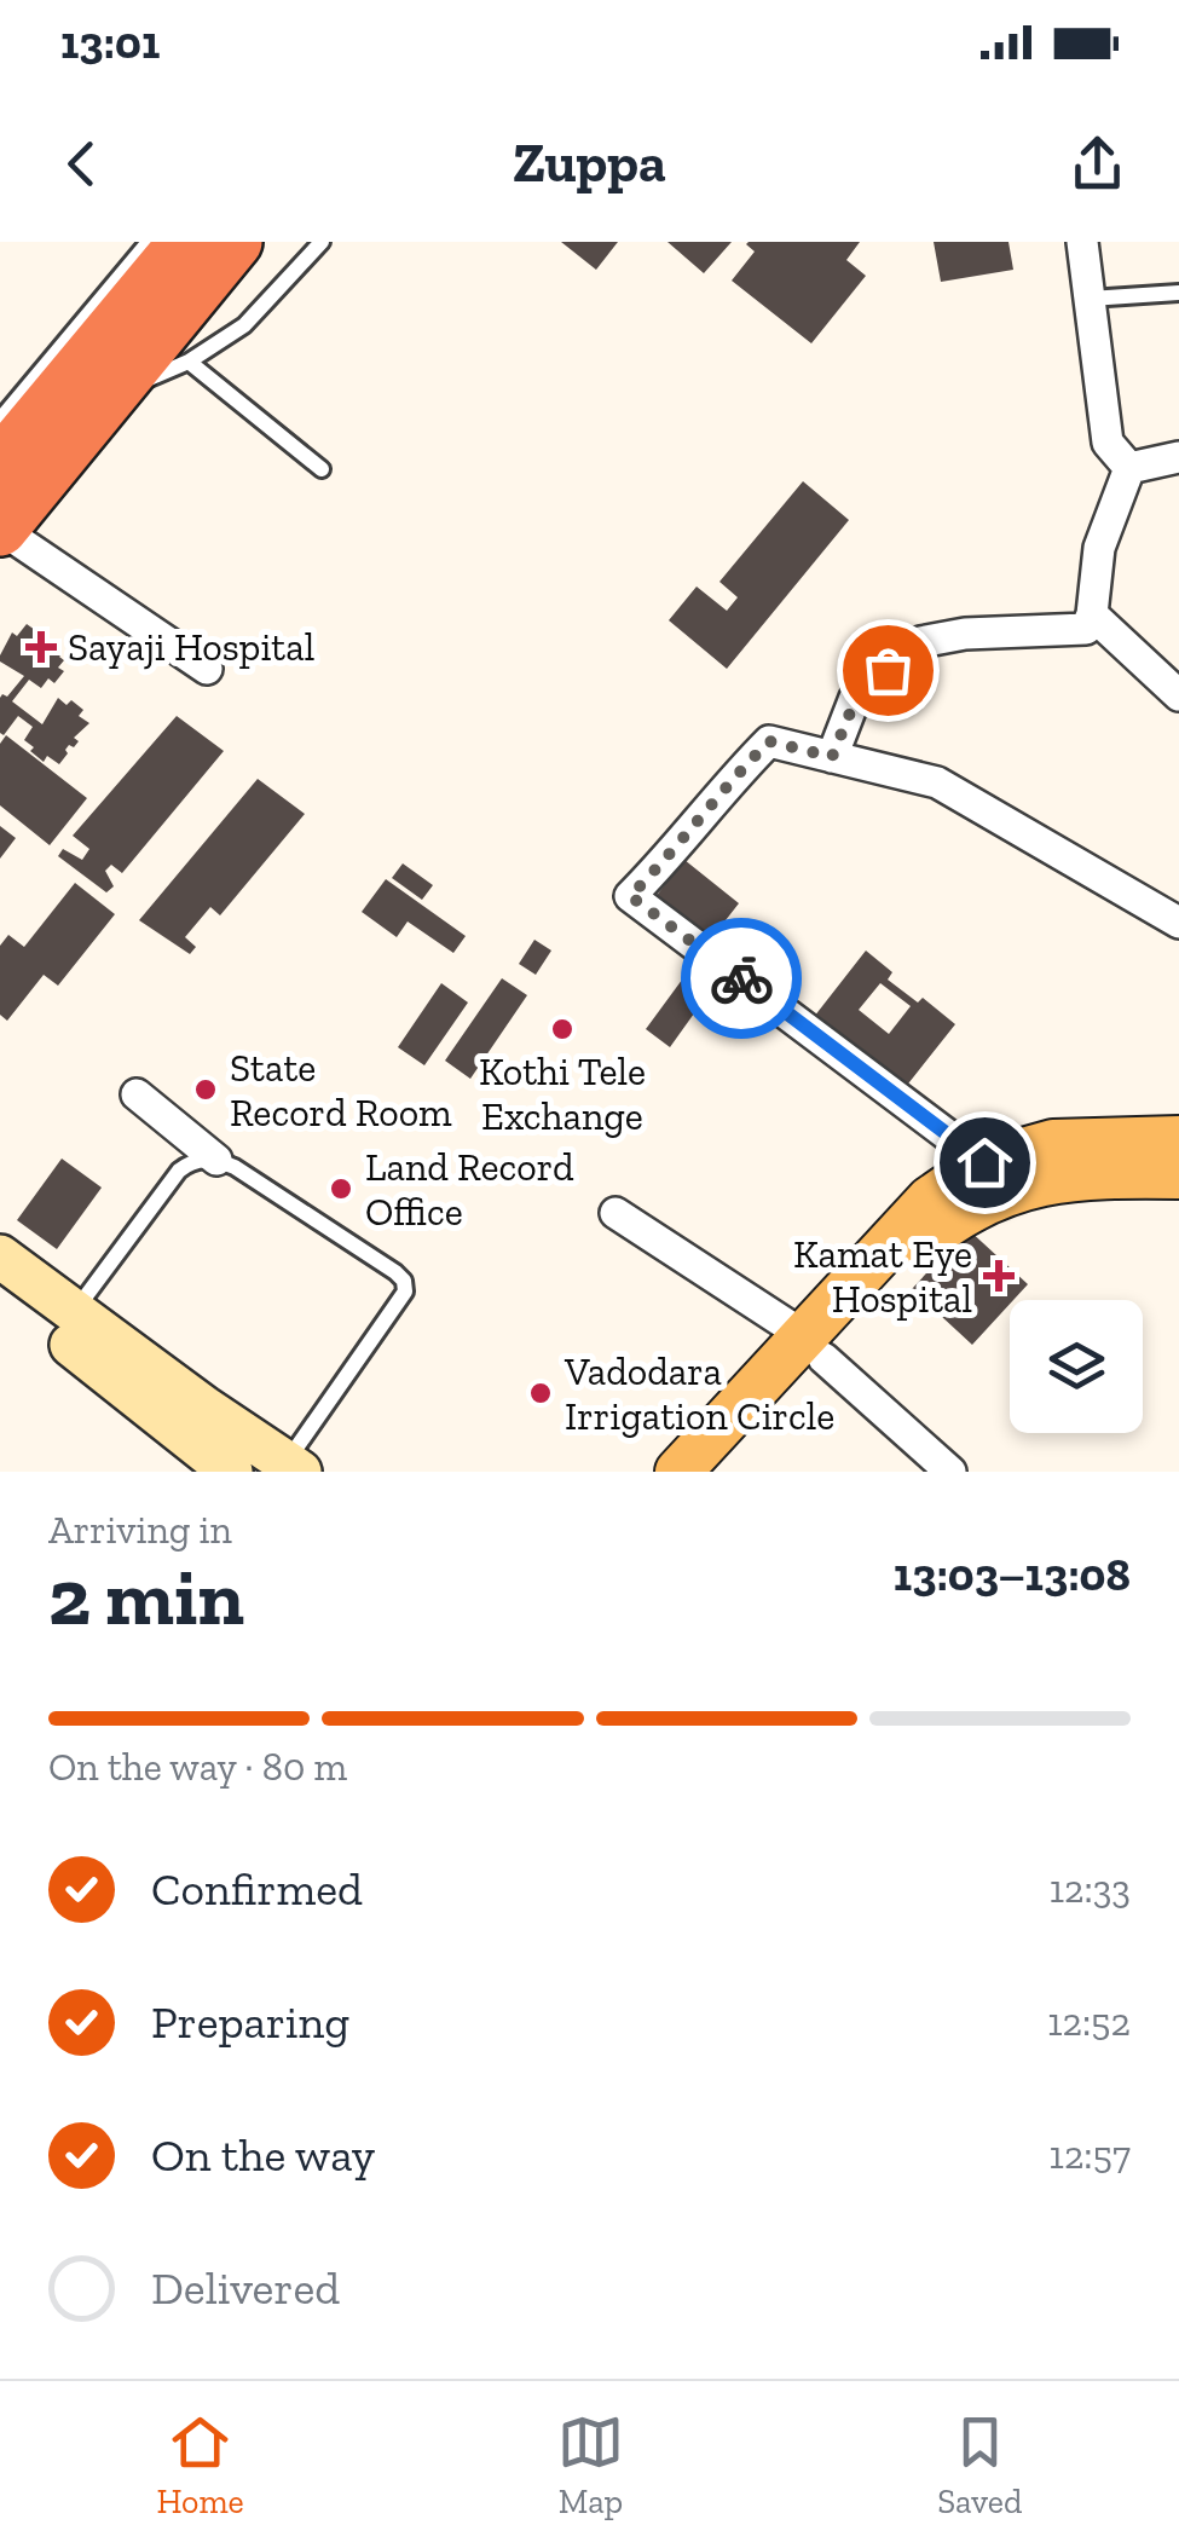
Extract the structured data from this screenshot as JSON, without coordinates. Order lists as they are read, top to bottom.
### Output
{
  "places": {
    "health": ["Sayaji Hospital", "Kamat Eye Hospital"],
    "other": [
      "Kothi Tele Exchange",
      "State Record Room",
      "Land Record Office",
      "Vadodara Irrigation Circle"
    ]
  },
  "page": {
    "status": "13:01",
    "header": "Zuppa",
    "heading": ["2 min", "Arriving in", "13:03–13:08"],
    "bar": "On the way · 80 m",
    "list": [
      ["Confirmed", "12:33"],
      ["Preparing", "12:52"],
      ["On the way", "12:57"],
      "Delivered"
    ],
    "tabs": ["Home", "Map", "Saved"]
  }
}
